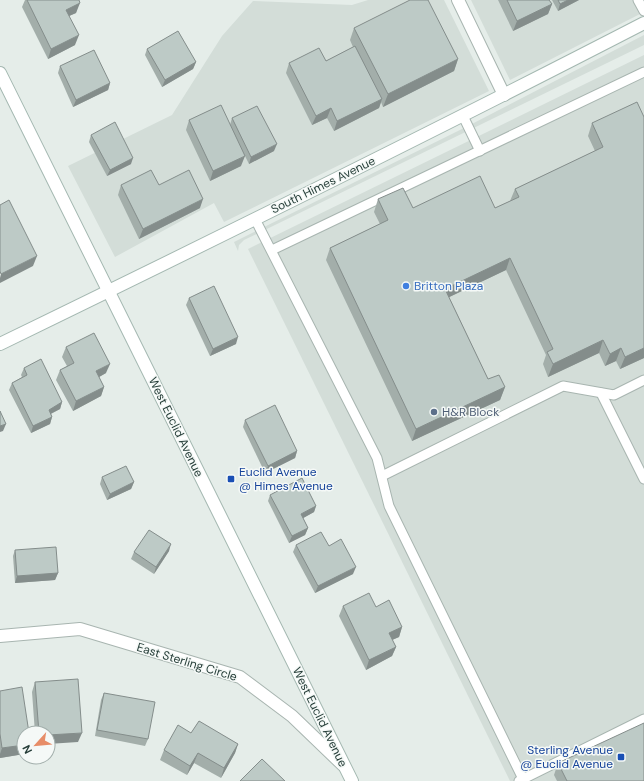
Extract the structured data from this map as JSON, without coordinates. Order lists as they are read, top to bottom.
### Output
{
  "streets": {
    "street": ["South Himes Avenue", "West Euclid Avenue", "East Sterling Circle"]
  },
  "crossings": [
    ["South Himes Avenue", "West Euclid Avenue"],
    ["West Euclid Avenue", "East Sterling Circle"]
  ],
  "places": {
    "other": ["Britton Plaza", "H&R Block"],
    "transit": ["Euclid Avenue @ Himes Avenue", "Sterling Avenue @ Euclid Avenue"]
  },
  "north": "bottom left"
}
